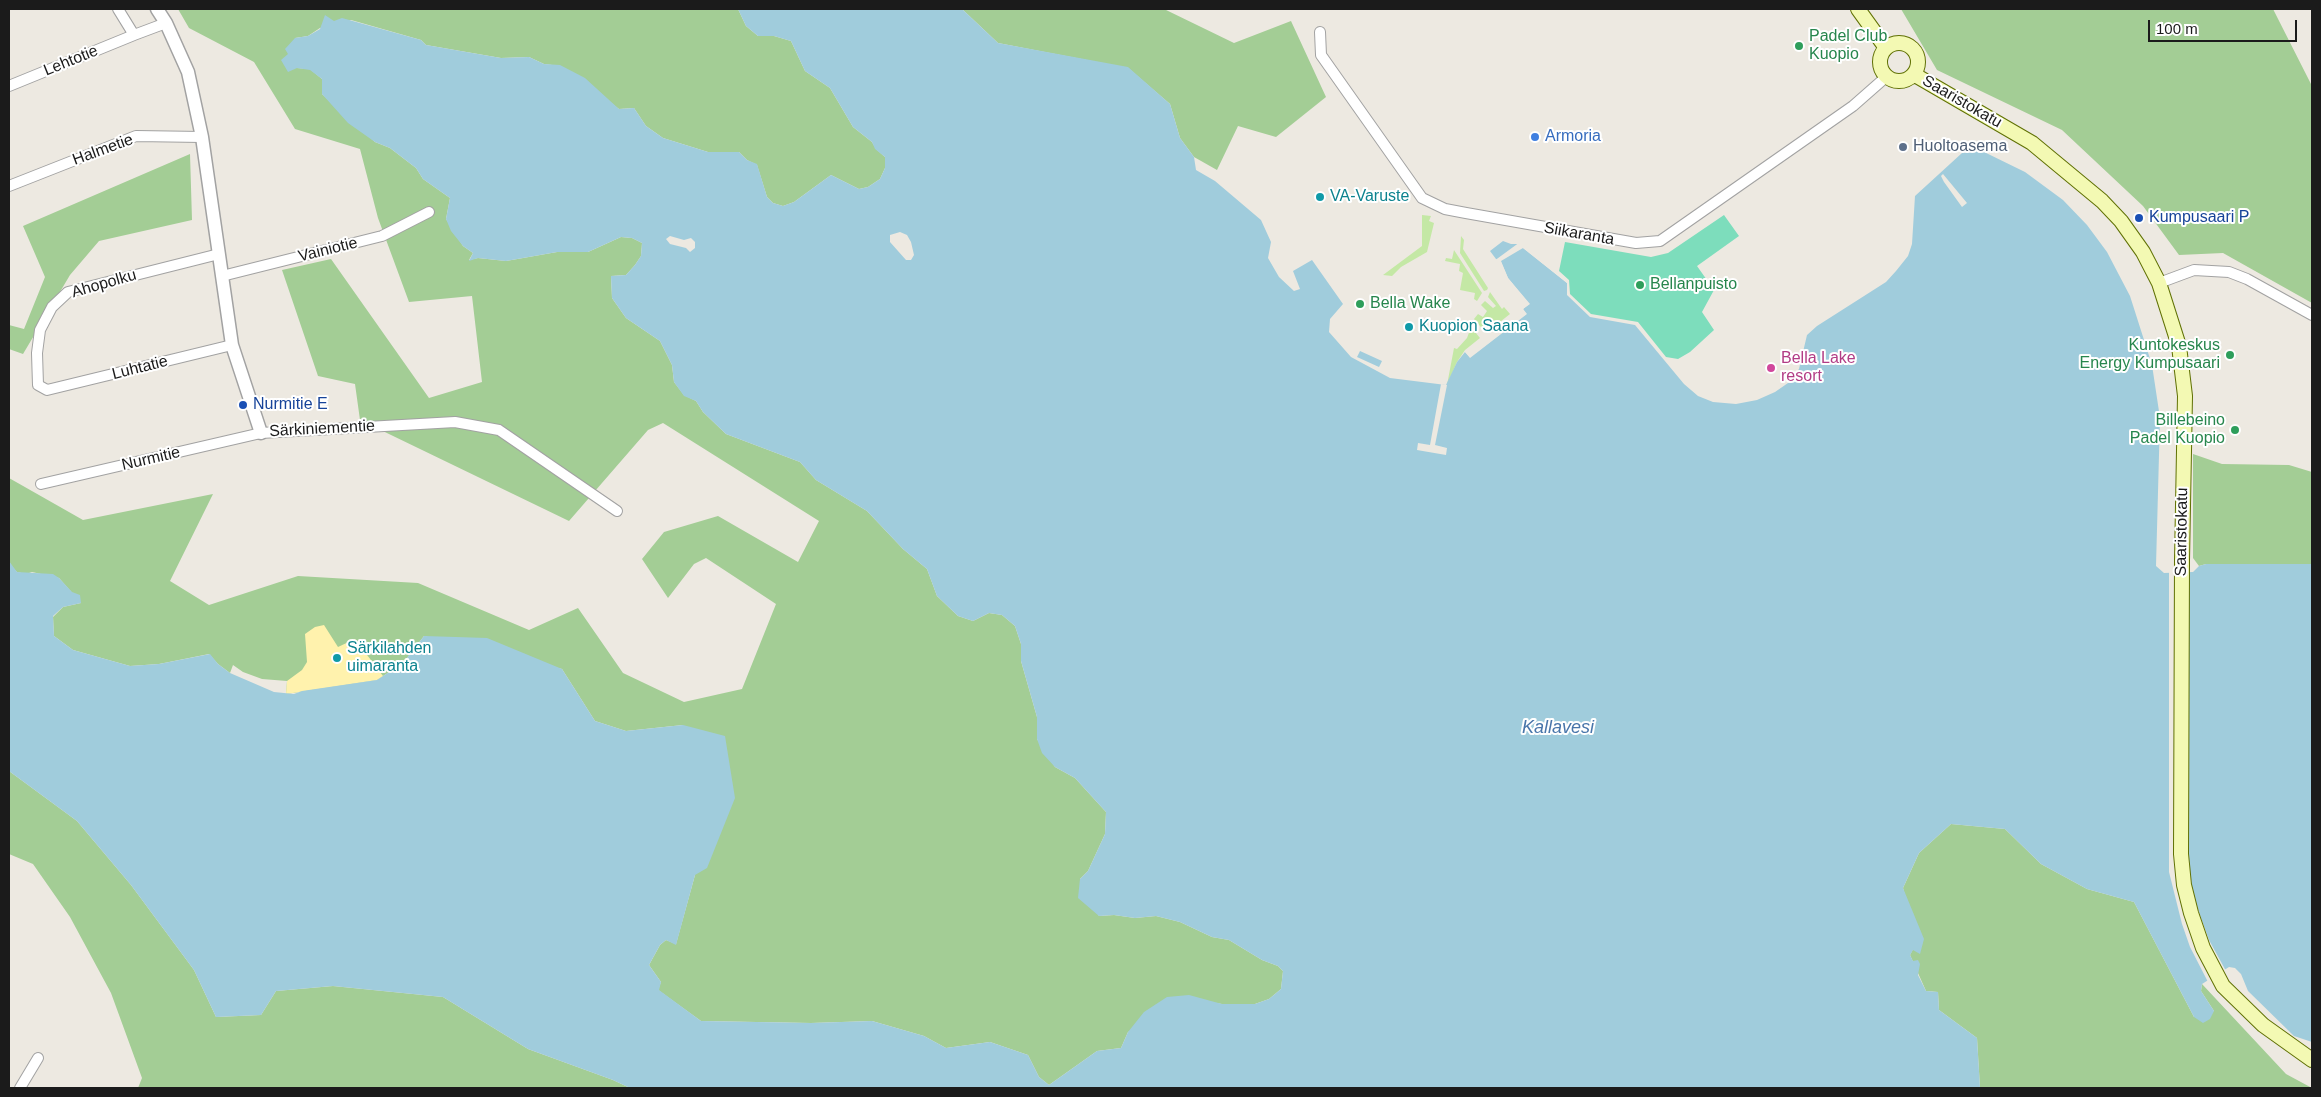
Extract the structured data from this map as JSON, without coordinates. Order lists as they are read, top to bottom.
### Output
{
  "streets": {
    "main road": ["Saaristokatu"],
    "street": [
      "Lehtotie",
      "Halmetie",
      "Siikaranta",
      "Vainiotie",
      "Ahopolku",
      "Luhtatie",
      "Särkiniementie",
      "Nurmitie"
    ]
  },
  "crossings": [
    ["Lehtotie", "Särkiniementie"],
    ["Saaristokatu", "Siikaranta"],
    ["Halmetie", "Särkiniementie"],
    ["Vainiotie", "Särkiniementie"],
    ["Ahopolku", "Luhtatie"],
    ["Ahopolku", "Särkiniementie"],
    ["Luhtatie", "Särkiniementie"],
    ["Särkiniementie", "Nurmitie"]
  ],
  "water": ["Kallavesi"],
  "places": [
    "Padel Club Kuopio",
    "Armoria",
    "Huoltoasema",
    "VA-Varuste",
    "Kumpusaari P",
    "Bellanpuisto",
    "Bella Wake",
    "Kuopion Saana",
    "Kuntokeskus Energy Kumpusaari",
    "Bella Lake resort",
    "Nurmitie E",
    "Billebeino Padel Kuopio",
    "Särkilahden uimaranta"
  ],
  "scale_bar": "100 m"
}
